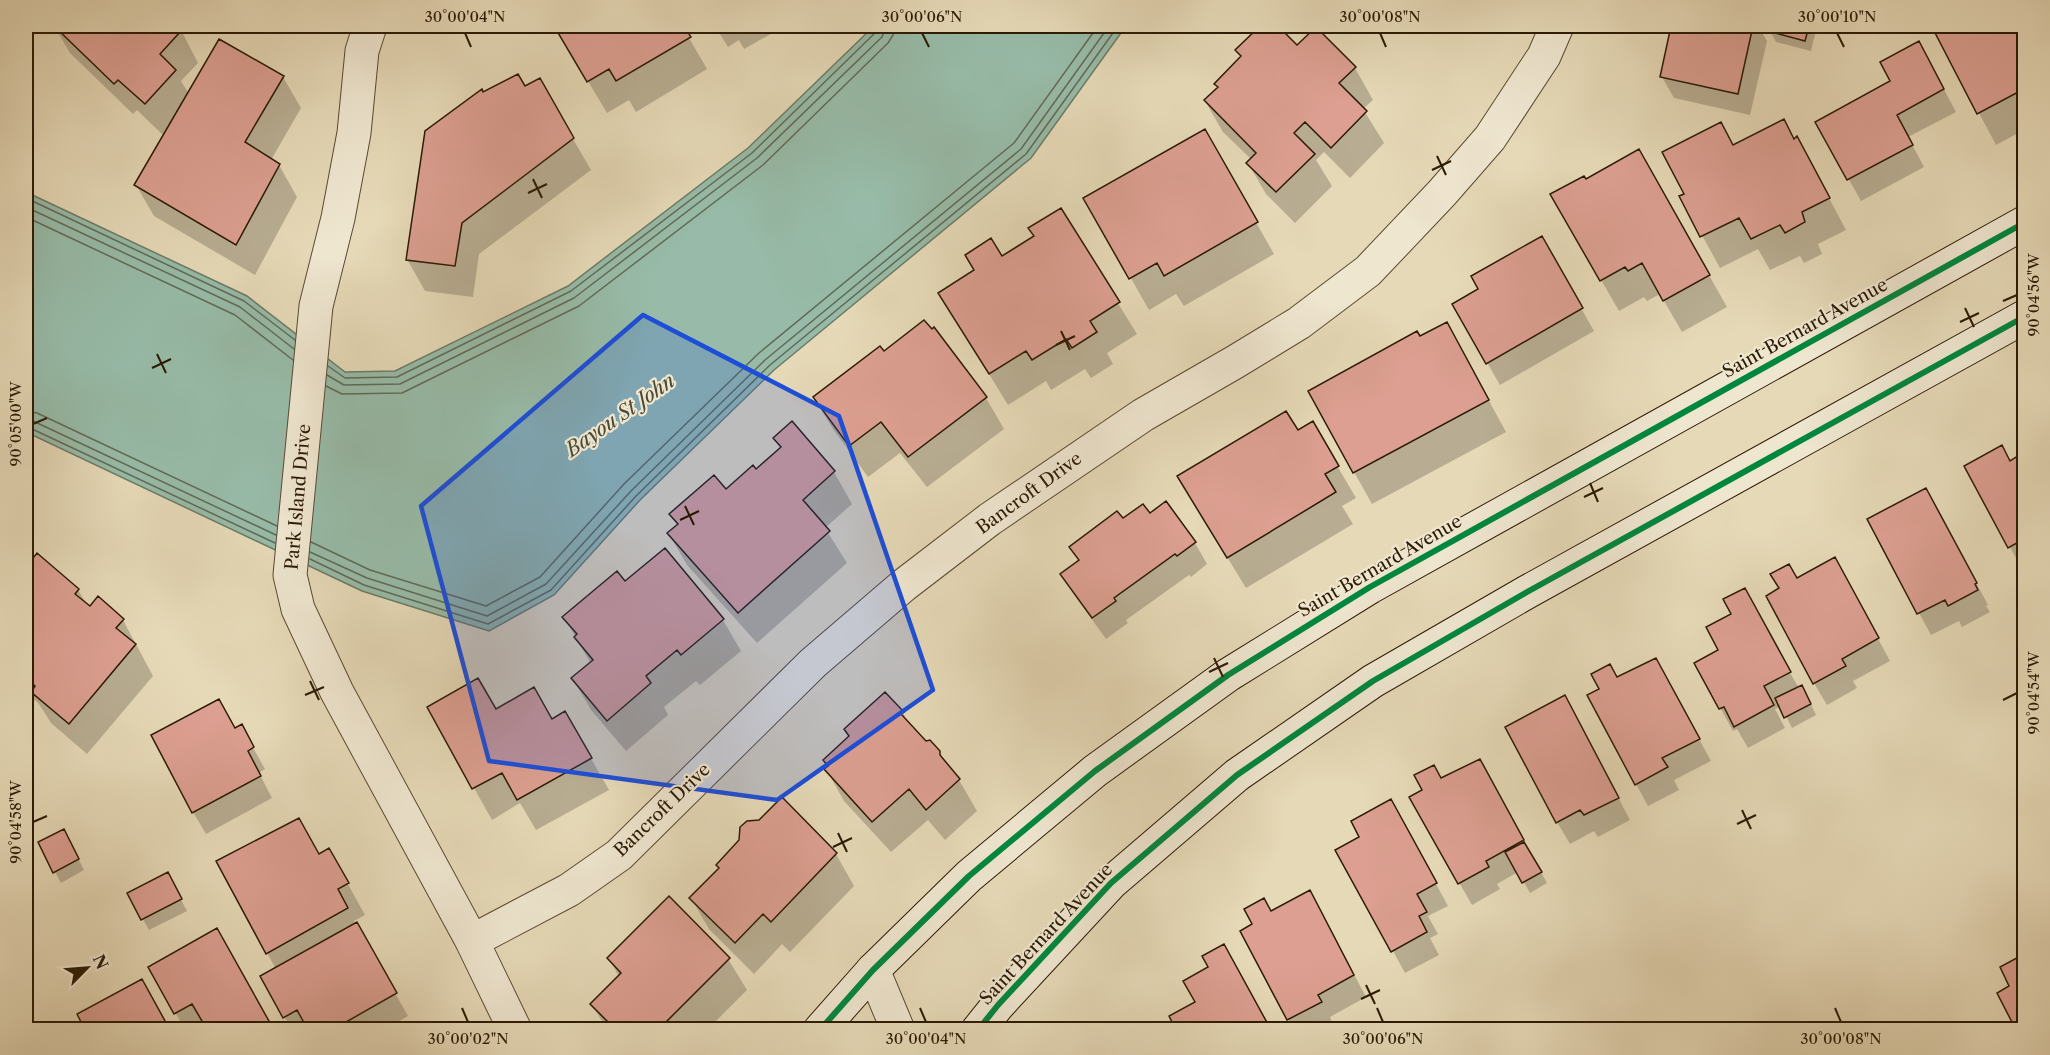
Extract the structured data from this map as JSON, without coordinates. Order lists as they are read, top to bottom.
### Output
{
  "streets": {
    "main road": ["Saint Bernard Avenue", "Bancroft Drive", "Park Island Drive"]
  },
  "crossings": [
    ["Bancroft Drive", "Park Island Drive"]
  ],
  "water": ["Bayou St John"],
  "north": "top right",
  "coordinates": [
    "30°00'04\"N",
    "30°00'06\"N",
    "30°00'08\"N",
    "30°00'10\"N",
    "90°04'56\"W",
    "90°05'00\"W",
    "90°04'54\"W",
    "90°04'58\"W",
    "30°00'02\"N"
  ]
}
